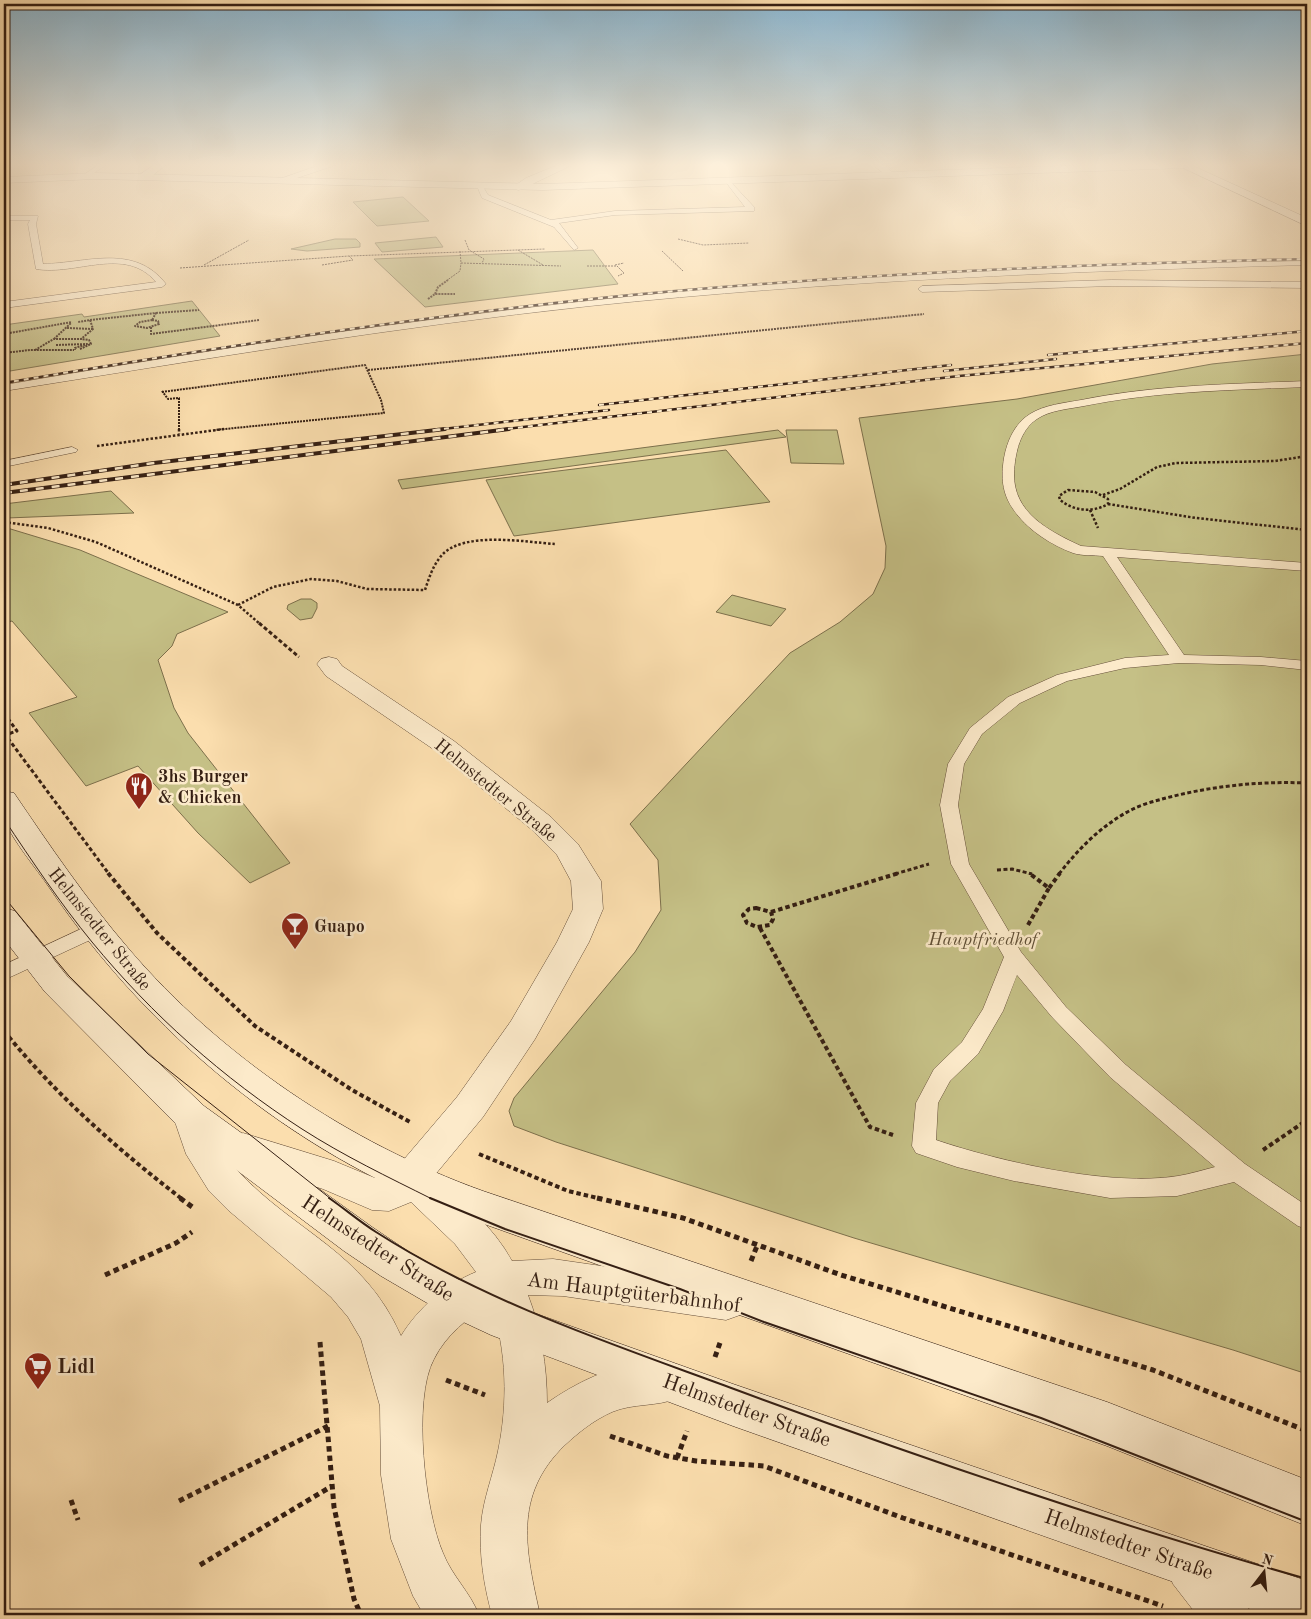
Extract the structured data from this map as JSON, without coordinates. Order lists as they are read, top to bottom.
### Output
{
  "streets": {
    "street": ["Helmstedter Straße", "Am Hauptgüterbahnhof"]
  },
  "crossings": [
    ["Helmstedter Straße", "Am Hauptgüterbahnhof"]
  ],
  "parks": ["Hauptfriedhof"],
  "places": {
    "restaurant": ["3hs Burger & Chicken"],
    "bar": ["Guapo"],
    "supermarket": ["Lidl"]
  },
  "north": "top"
}
